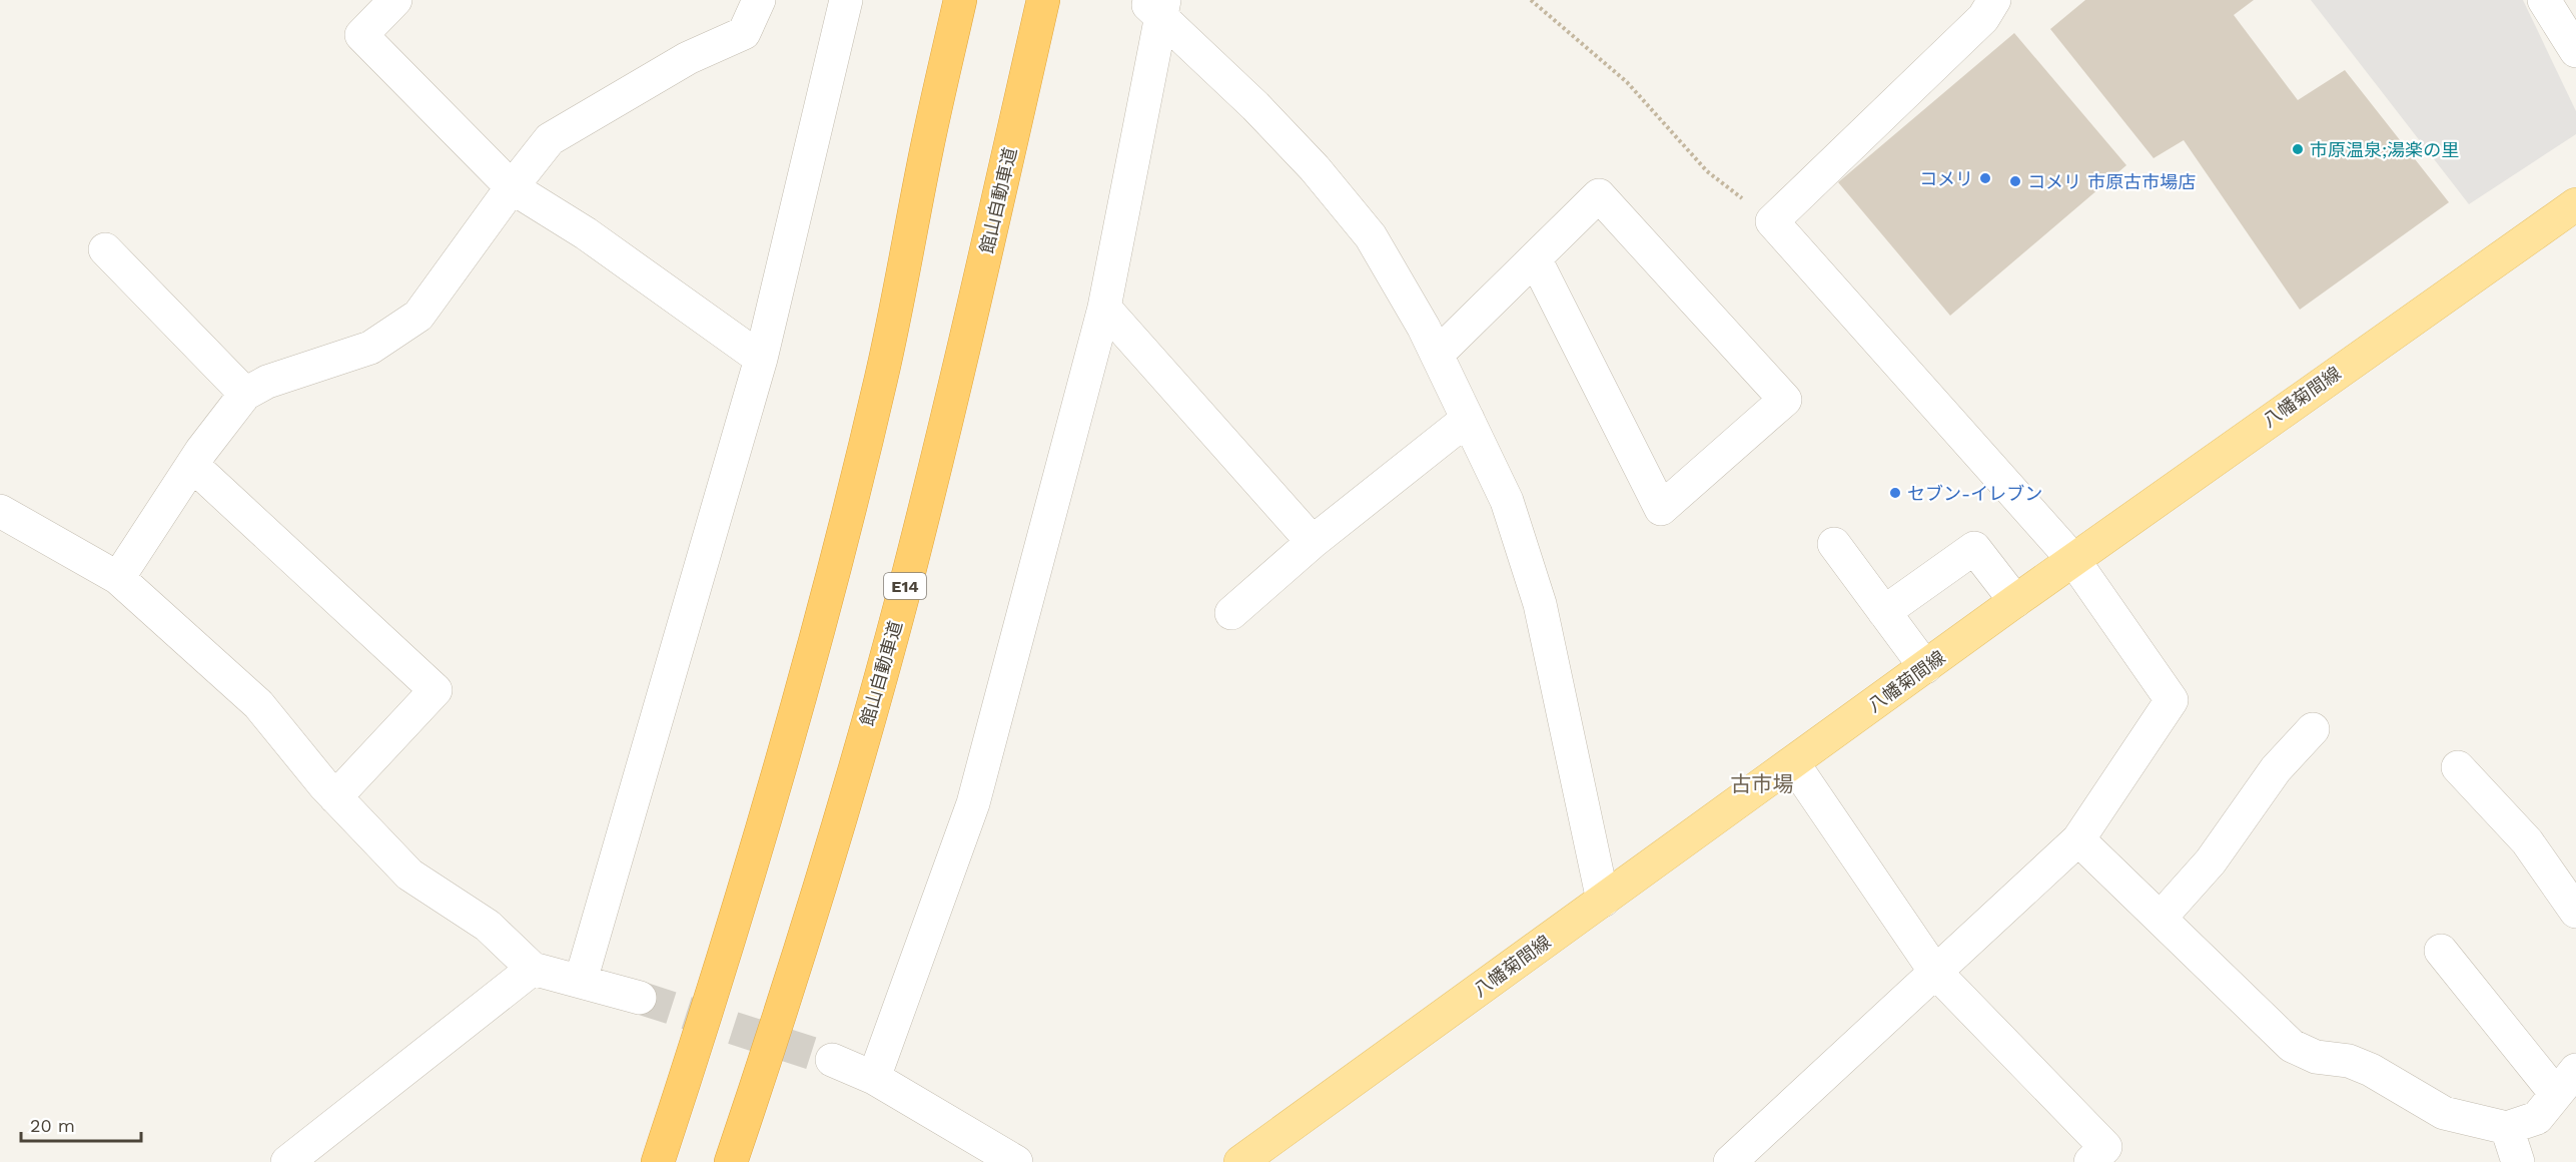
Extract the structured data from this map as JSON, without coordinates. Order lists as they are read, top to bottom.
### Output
{
  "streets": {
    "highway": ["館山自動車道", "E14"],
    "main road": ["八幡菊間線"]
  },
  "districts": ["古市場"],
  "places": [
    "市原温泉;湯楽の里",
    "コメリ",
    "コメリ 市原古市場店",
    "セブン-イレブン"
  ],
  "scale_bar": "20 m"
}
